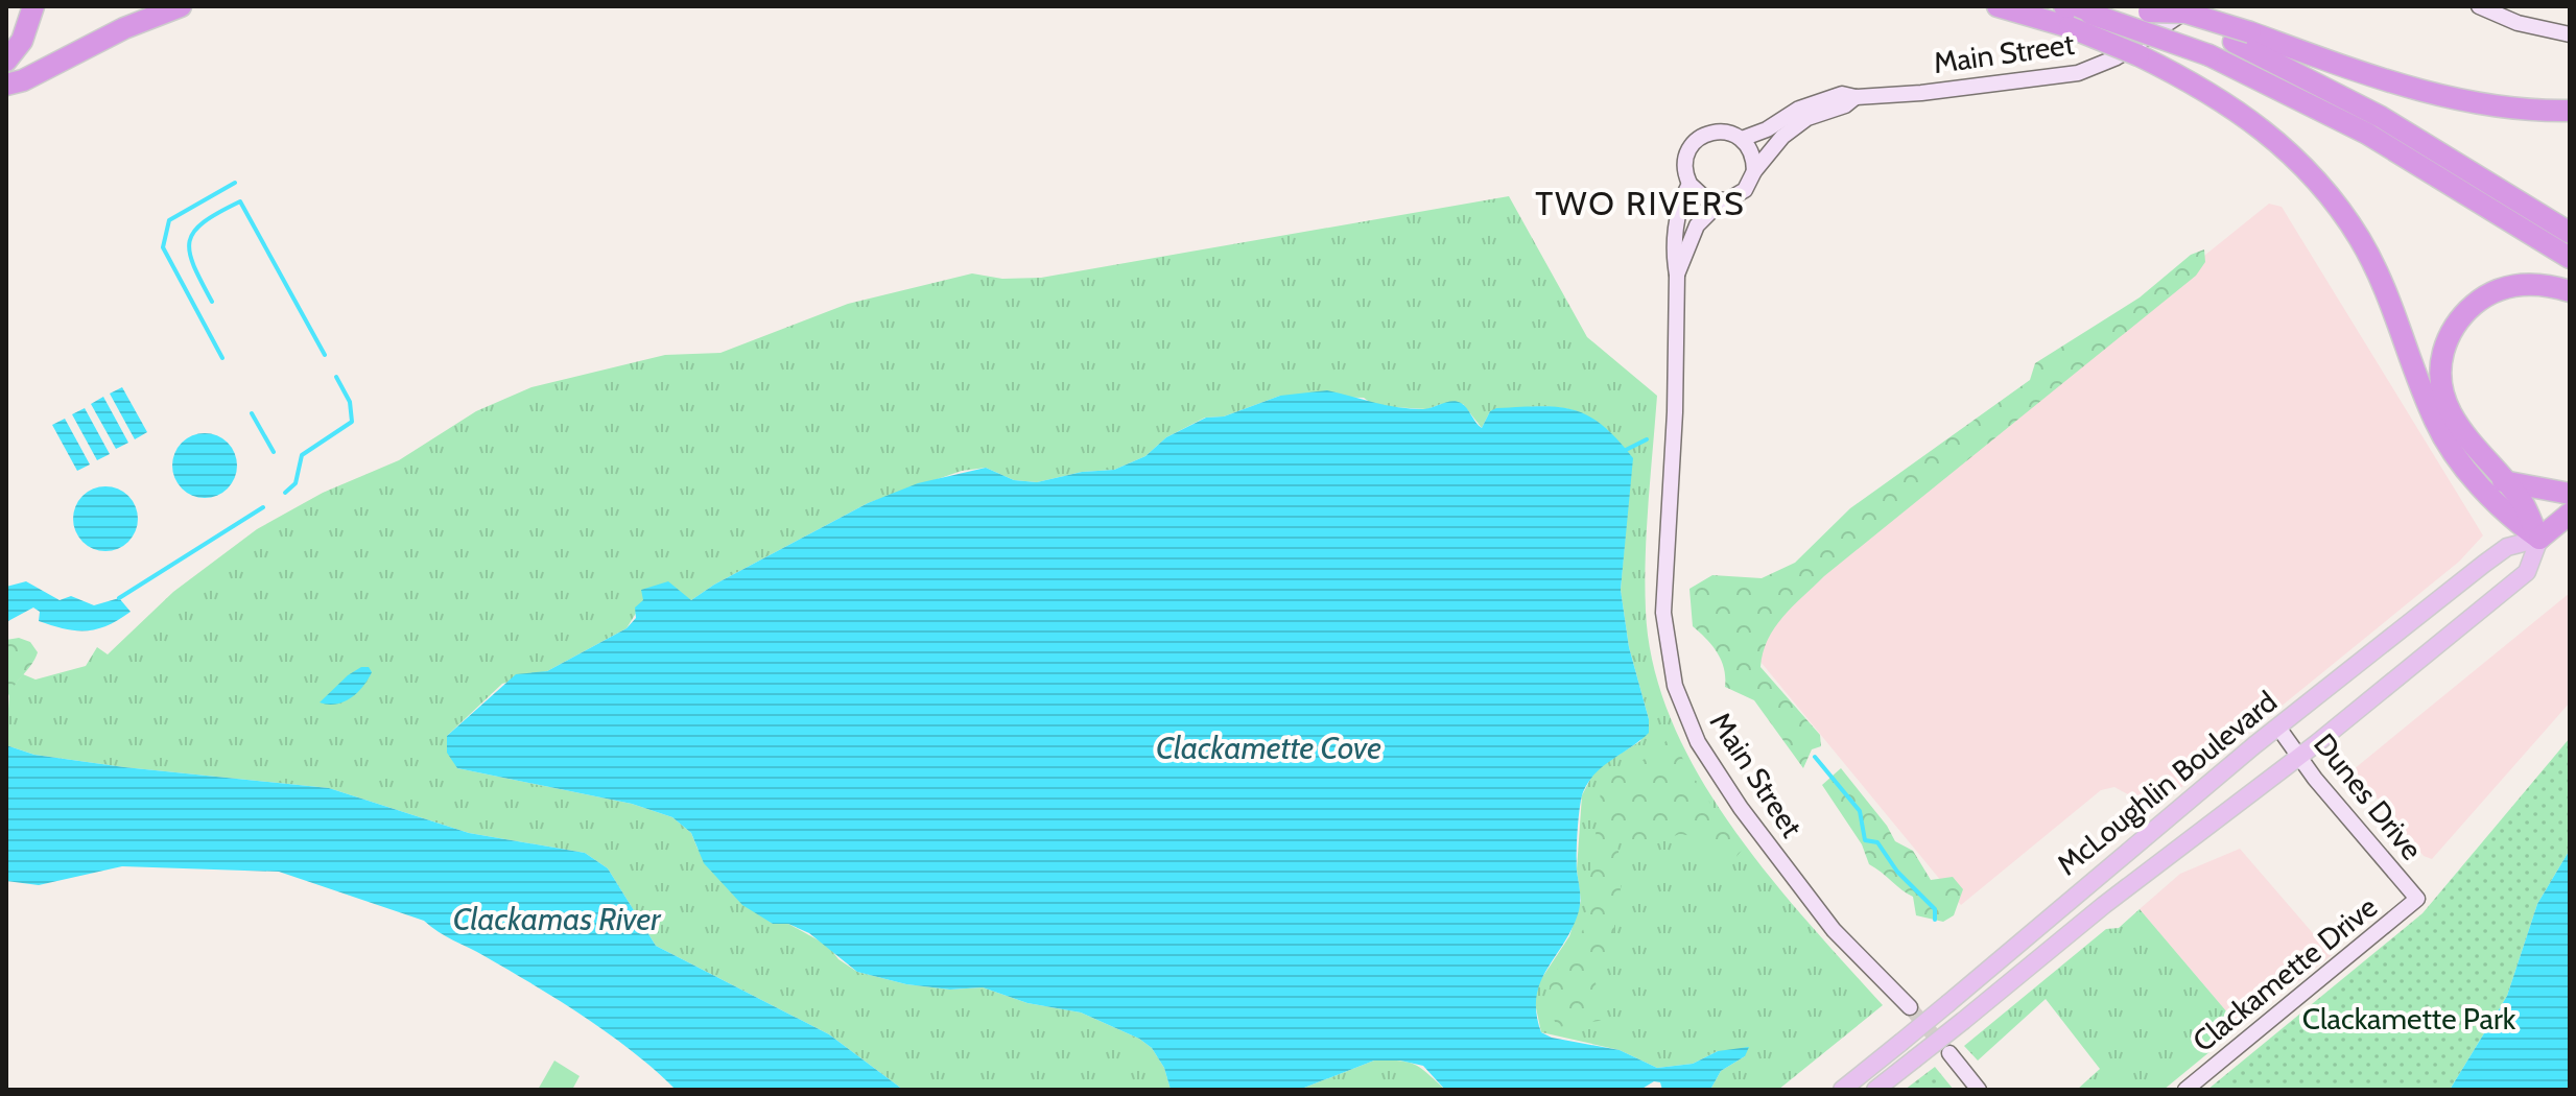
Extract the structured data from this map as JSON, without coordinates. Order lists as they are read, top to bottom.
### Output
{
  "streets": {
    "highway": ["McLoughlin Boulevard"],
    "street": ["Main Street", "Dunes Drive", "Clackamette Drive"]
  },
  "crossings": [
    ["McLoughlin Boulevard", "Dunes Drive"],
    ["Dunes Drive", "Clackamette Drive"]
  ],
  "districts": ["TWO RIVERS"],
  "water": ["Clackamette Cove", "Clackamas River"],
  "parks": ["Clackamette Park"]
}
